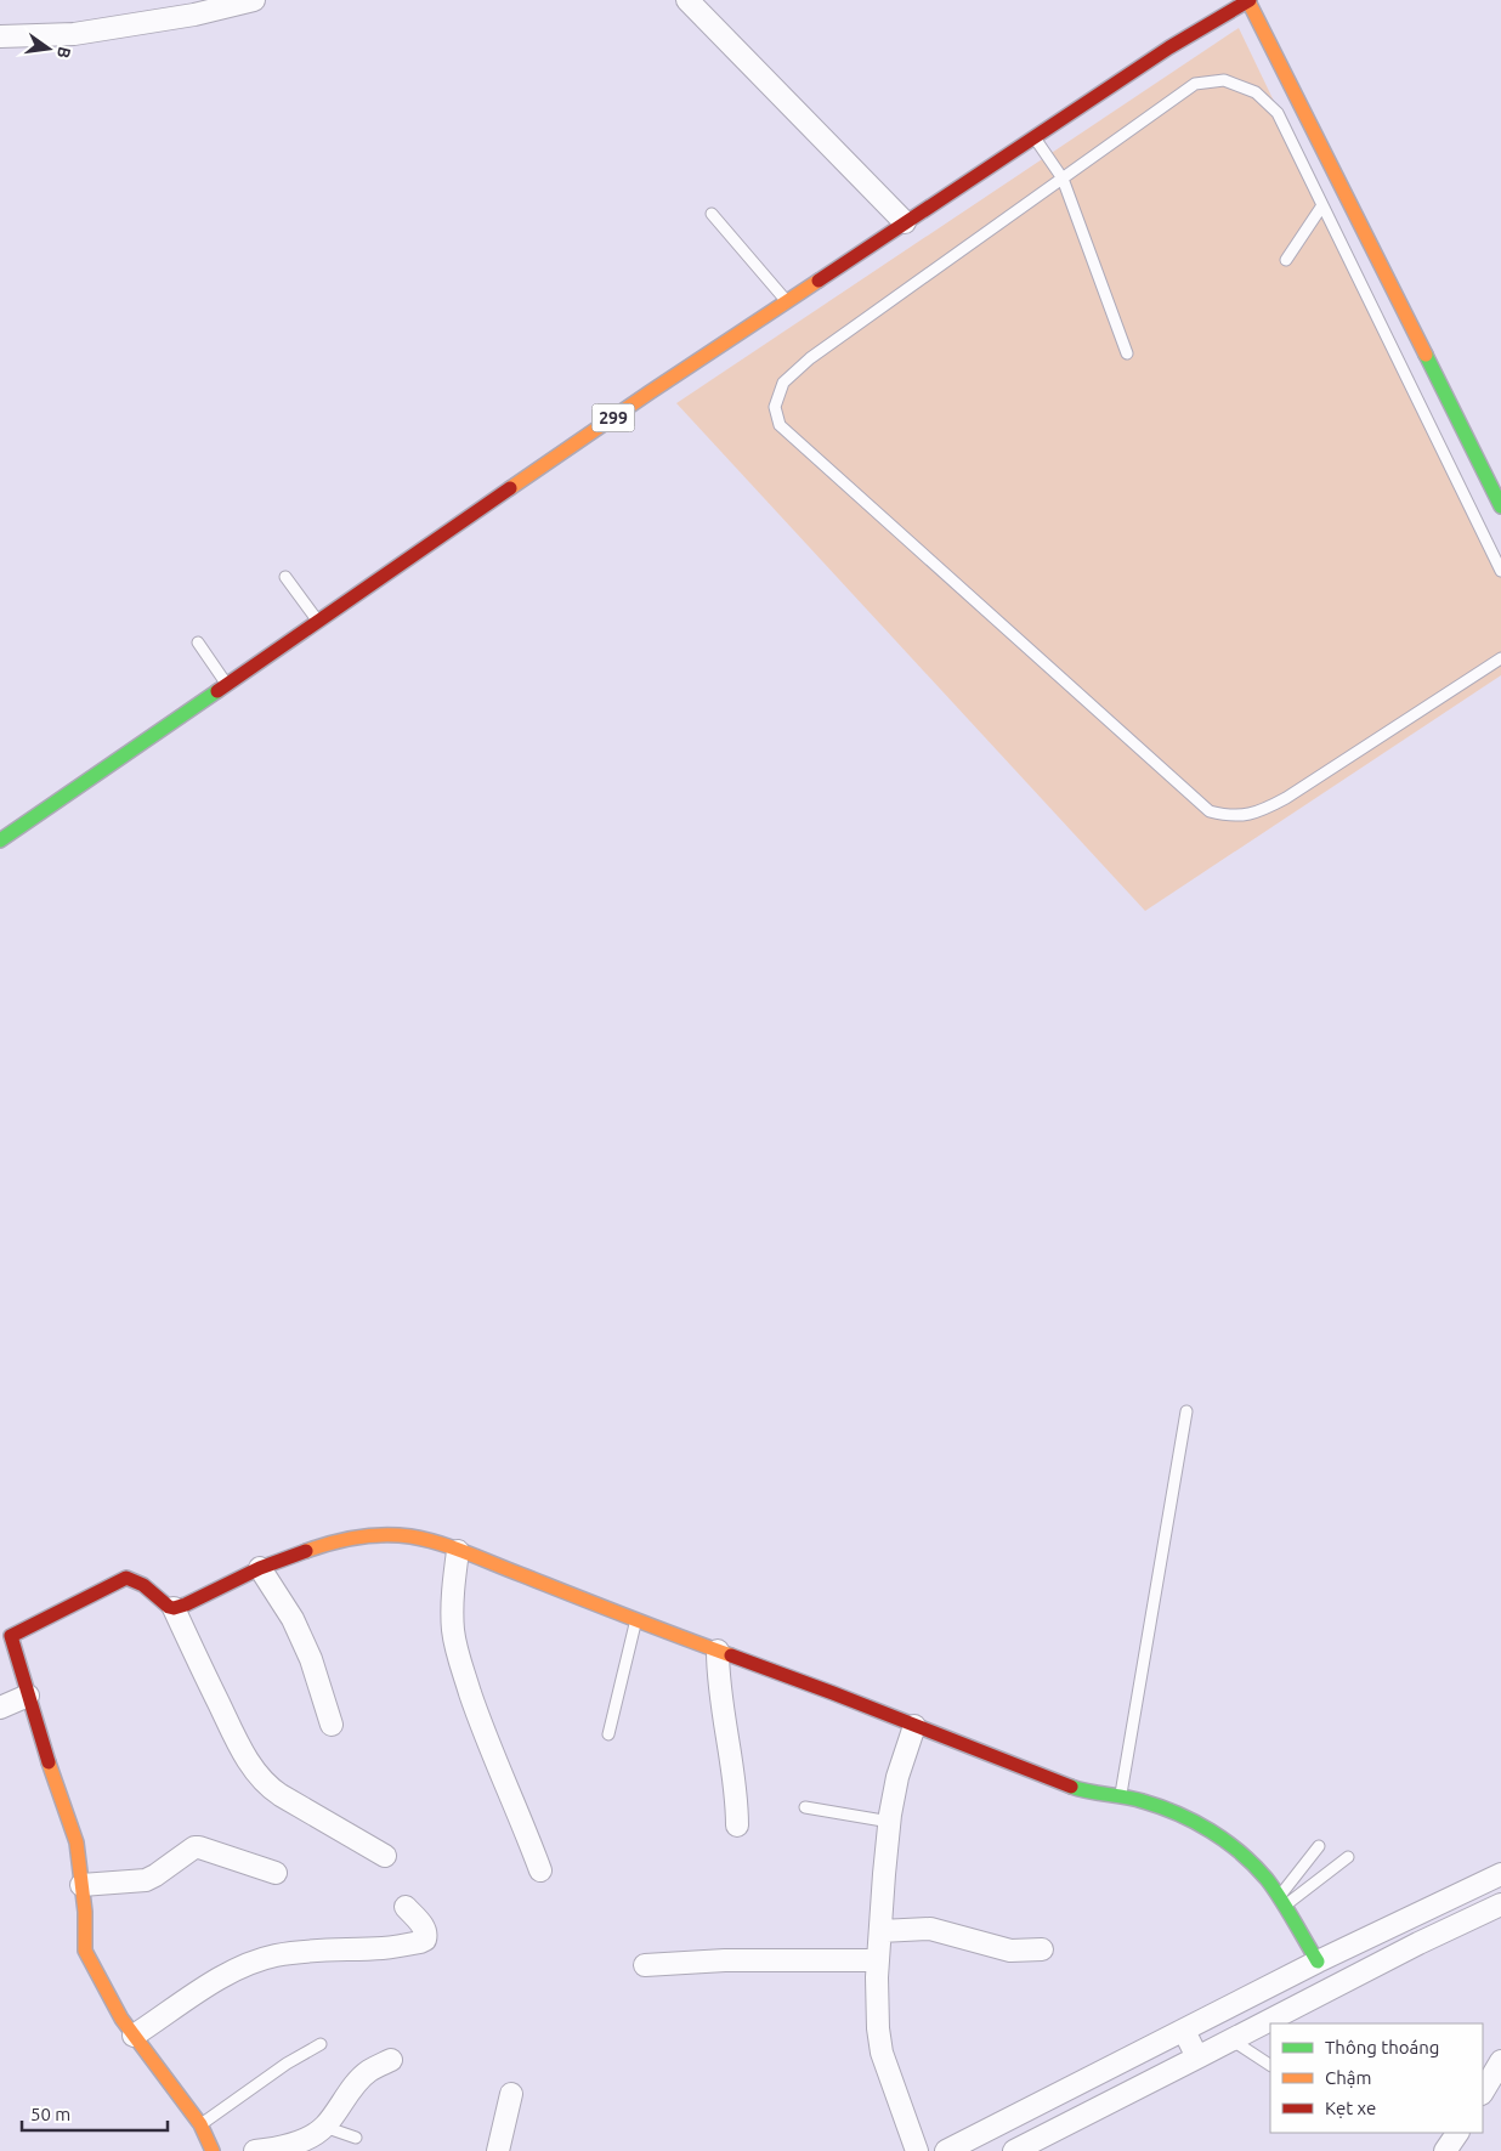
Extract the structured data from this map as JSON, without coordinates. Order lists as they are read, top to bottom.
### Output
{
  "streets": {
    "street": ["299"]
  },
  "legend": ["Thông thoáng", "Chậm", "Kẹt xe"],
  "scale_bar": "50 m",
  "north": "right"
}
